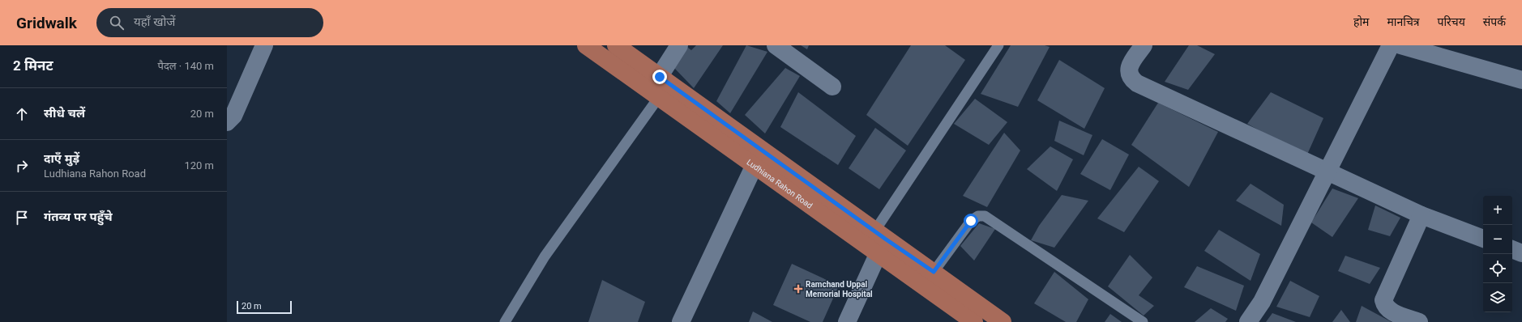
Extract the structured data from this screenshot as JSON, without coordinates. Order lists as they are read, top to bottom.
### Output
{
  "streets": {
    "main road": ["Ludhiana Rahon Road"]
  },
  "places": {
    "health": ["Ramchand Uppal Memorial Hospital"]
  },
  "scale_bar": "20 m",
  "page": {
    "header": "Gridwalk",
    "search": "यहाँ खोजें",
    "nav": [
      "होम",
      "मानचित्र",
      "परिचय",
      "संपर्क"
    ],
    "heading": ["2 मिनट", "पैदल · 140 m"],
    "list": [
      ["सीधे चलें", "20 m"],
      ["दाएँ मुड़ें", "Ludhiana Rahon Road", "120 m"],
      "गंतव्य पर पहुँचे"
    ],
    "map_buttons": ["+", "−"],
    "scale": "20 m"
  }
}
